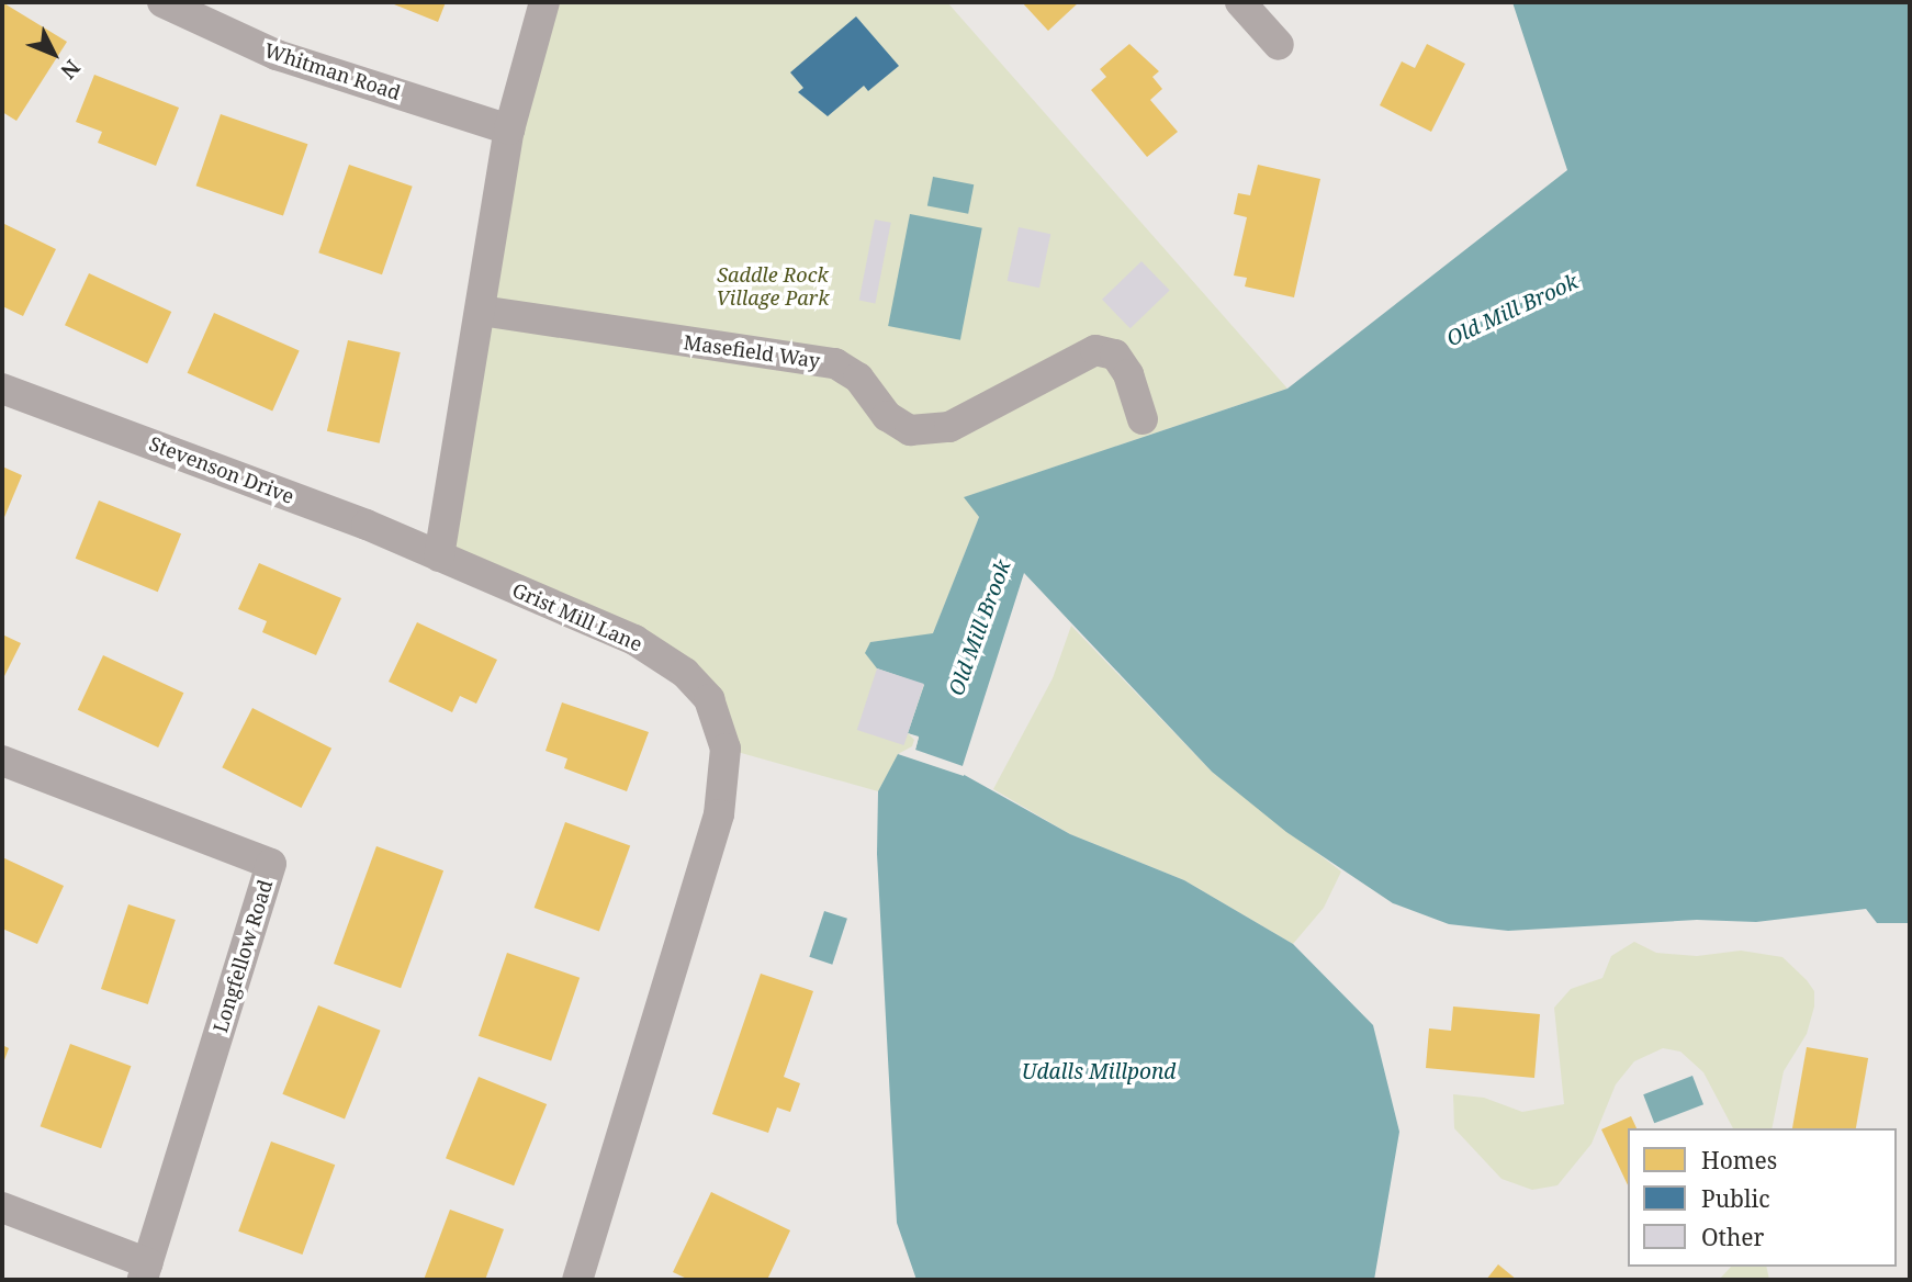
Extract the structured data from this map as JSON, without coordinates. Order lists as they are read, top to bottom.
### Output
{
  "streets": {
    "street": [
      "Whitman Road",
      "Masefield Way",
      "Stevenson Drive",
      "Grist Mill Lane",
      "Longfellow Road"
    ]
  },
  "crossings": [
    ["Stevenson Drive", "Grist Mill Lane"]
  ],
  "water": ["Old Mill Brook", "Udalls Millpond"],
  "parks": ["Saddle Rock Village Park"],
  "legend": ["Homes", "Public", "Other"],
  "north": "bottom right"
}
